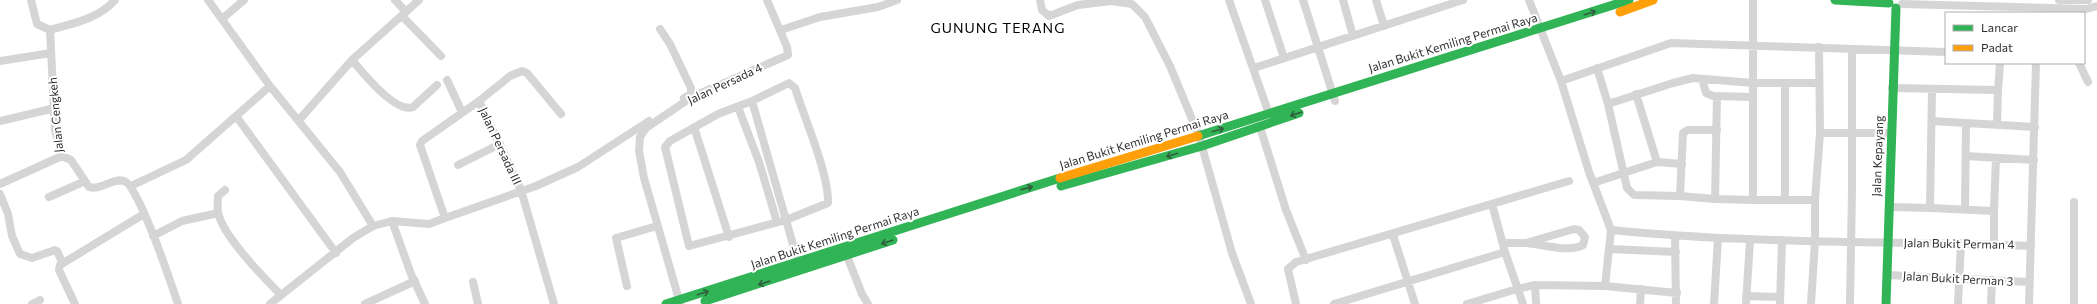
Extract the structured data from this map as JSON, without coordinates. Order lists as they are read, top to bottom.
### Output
{
  "streets": {
    "street": [
      "Jalan Bukit Kemiling Permai Raya",
      "Jalan Persada 4",
      "Jalan Cengkeh",
      "Jalan Persada III",
      "Jalan Kepayang",
      "Jalan Bukit Perman 4",
      "Jalan Bukit Perman 3"
    ]
  },
  "crossings": [
    ["Jalan Bukit Kemiling Permai Raya", "Jalan Persada 4"],
    ["Jalan Kepayang", "Jalan Bukit Perman 4"],
    ["Jalan Kepayang", "Jalan Bukit Perman 3"]
  ],
  "districts": ["GUNUNG TERANG"],
  "legend": ["Lancar", "Padat"]
}
